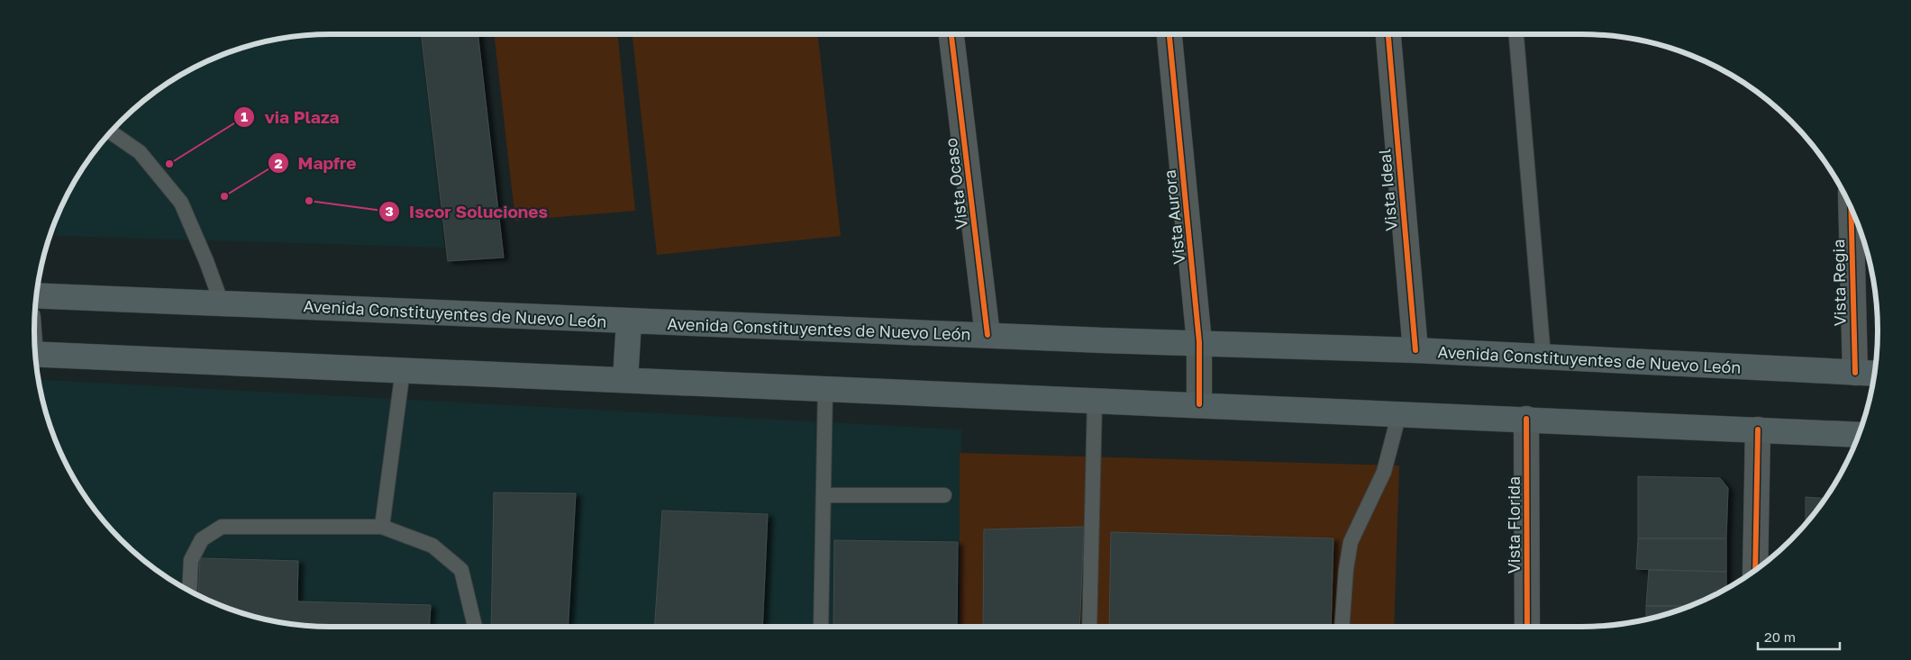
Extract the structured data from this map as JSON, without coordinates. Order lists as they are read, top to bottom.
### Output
{
  "streets": {
    "main road": ["Avenida Constituyentes de Nuevo León"],
    "street": [
      "Vista Ocaso",
      "Vista Ideal",
      "Vista Aurora",
      "Vista Regia",
      "Vista Florida"
    ]
  },
  "crossings": [
    ["Vista Ocaso", "Avenida Constituyentes de Nuevo León"],
    ["Vista Ideal", "Avenida Constituyentes de Nuevo León"],
    ["Vista Aurora", "Avenida Constituyentes de Nuevo León"],
    ["Vista Regia", "Avenida Constituyentes de Nuevo León"]
  ],
  "places": ["via Plaza", "Mapfre", "Iscor Soluciones"],
  "scale_bar": "20 m"
}
